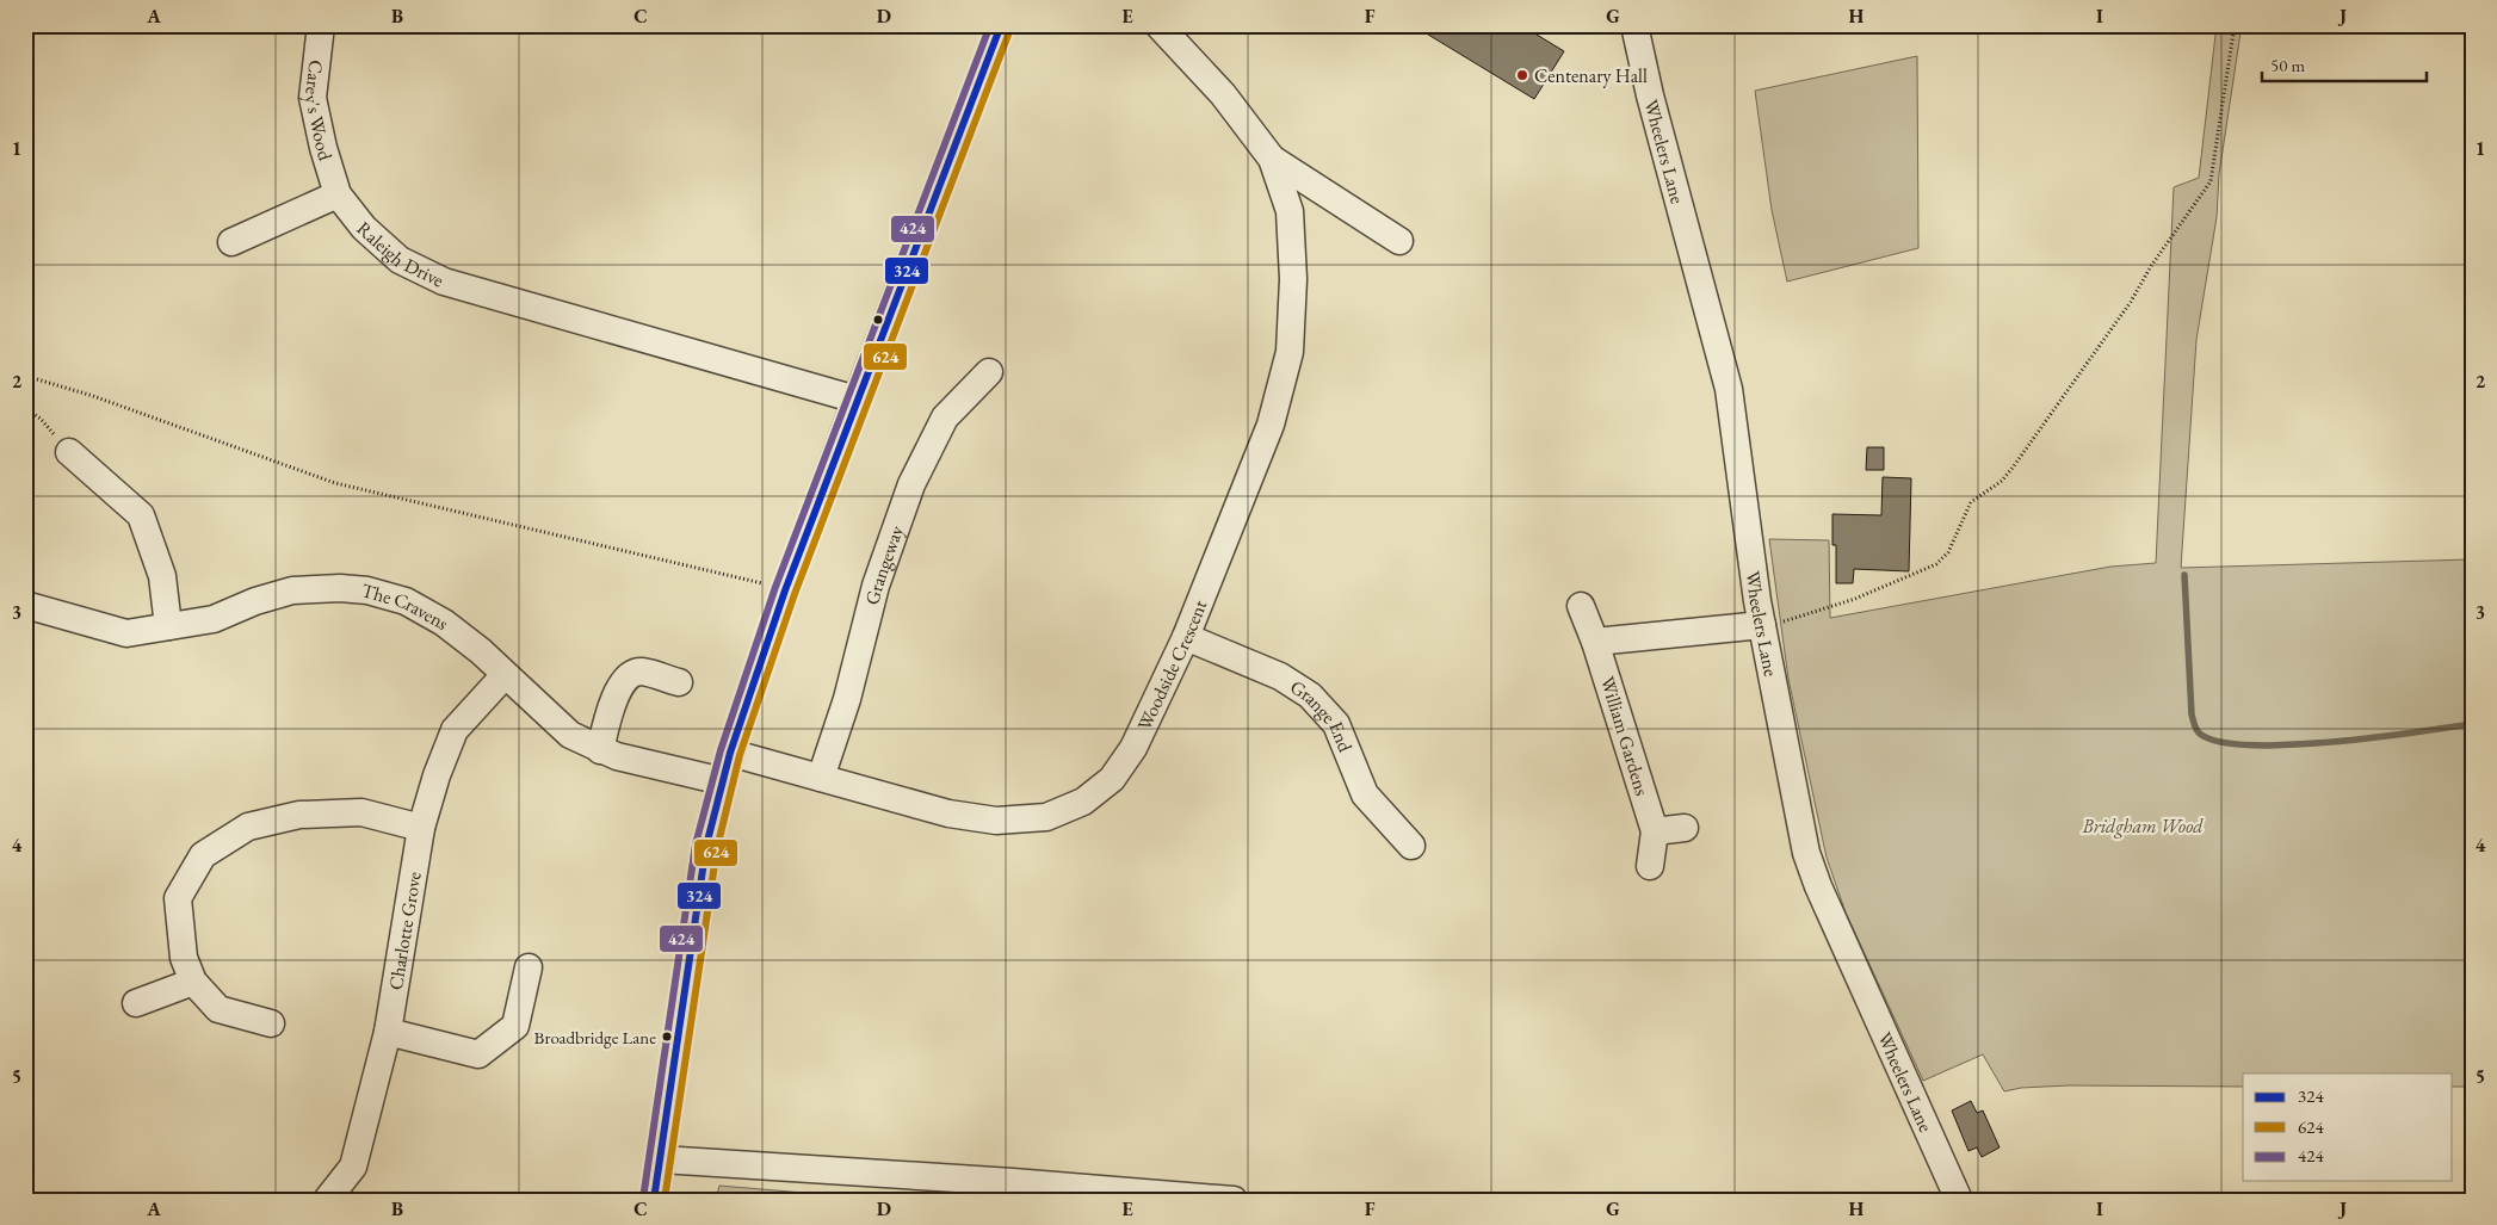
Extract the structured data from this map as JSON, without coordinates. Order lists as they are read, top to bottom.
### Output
{
  "streets": {
    "street": [
      "Carey's Wood",
      "Wheelers Lane",
      "Raleigh Drive",
      "Grangeway",
      "The Cravens",
      "Woodside Crescent",
      "Grange End",
      "William Gardens",
      "Charlotte Grove"
    ]
  },
  "crossings": [
    ["Carey's Wood", "Raleigh Drive"],
    ["Grangeway", "Woodside Crescent"],
    ["The Cravens", "Charlotte Grove"],
    ["Woodside Crescent", "Grange End"]
  ],
  "parks": ["Bridgham Wood"],
  "places": ["Centenary Hall", "Broadbridge Lane"],
  "lines": ["transit line 324", "transit line 424", "transit line 624"],
  "legend": ["324", "624", "424"],
  "scale_bar": "50 m",
  "grid": {
    "columns": [
      "A",
      "B",
      "C",
      "D",
      "E",
      "F",
      "G",
      "H",
      "I",
      "J"
    ],
    "rows": [
      "1",
      "2",
      "3",
      "4",
      "5"
    ]
  }
}
